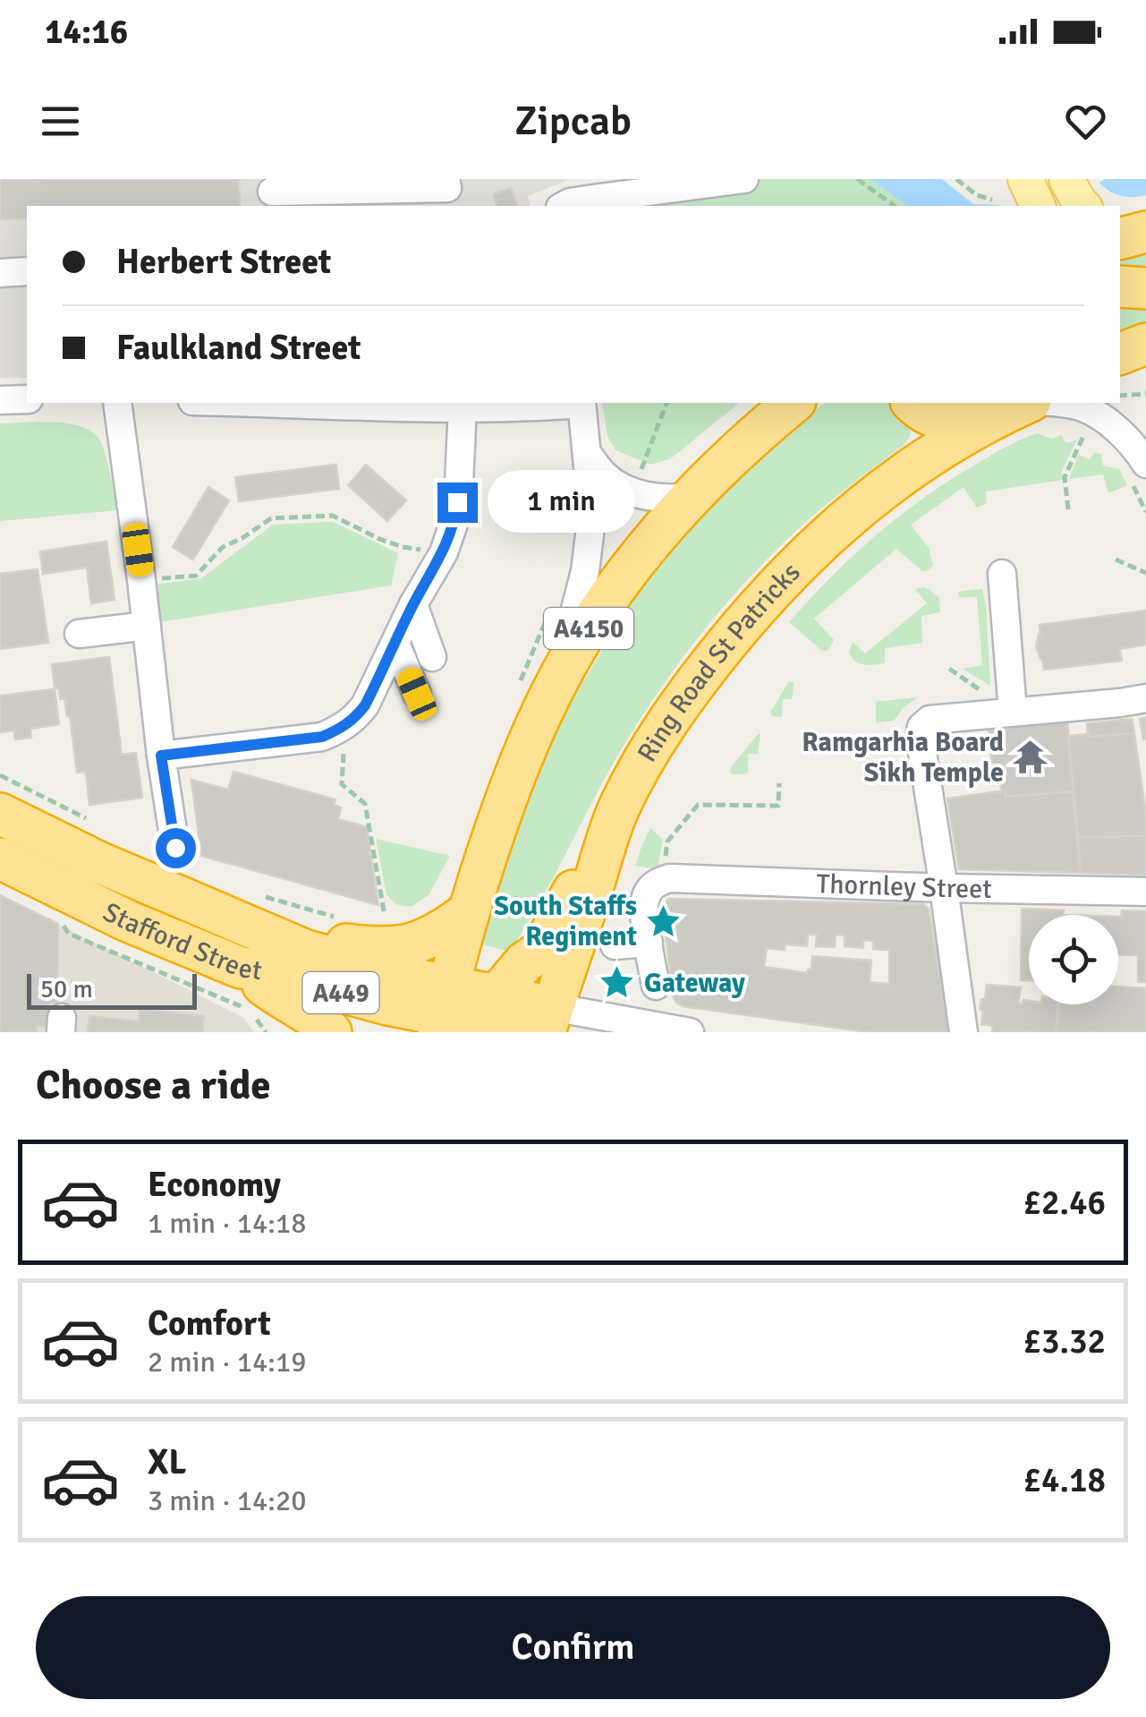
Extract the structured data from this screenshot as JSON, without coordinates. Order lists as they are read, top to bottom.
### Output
{
  "streets": {
    "highway": [
      "A4150",
      "Ring Road St Patricks",
      "Stafford Street",
      "A449"
    ],
    "street": ["Thornley Street"]
  },
  "crossings": [
    ["A4150", "Stafford Street"],
    ["Ring Road St Patricks", "Stafford Street"]
  ],
  "places": {
    "temple": ["Ramgarhia Board Sikh Temple"],
    "place": ["South Staffs Regiment", "Gateway"]
  },
  "scale_bar": "50 m",
  "page": {
    "status": "14:16",
    "header": "Zipcab",
    "banner": ["Herbert Street", "Faulkland Street"],
    "bubble": "1 min",
    "scale": "50 m",
    "heading": "Choose a ride",
    "list": [
      {
        "name": "Economy",
        "note": "1 min · 14:18",
        "value": "£2.46"
      },
      {
        "name": "Comfort",
        "note": "2 min · 14:19",
        "value": "£3.32"
      },
      {
        "name": "XL",
        "note": "3 min · 14:20",
        "value": "£4.18"
      }
    ],
    "buttons": "Confirm"
  }
}
